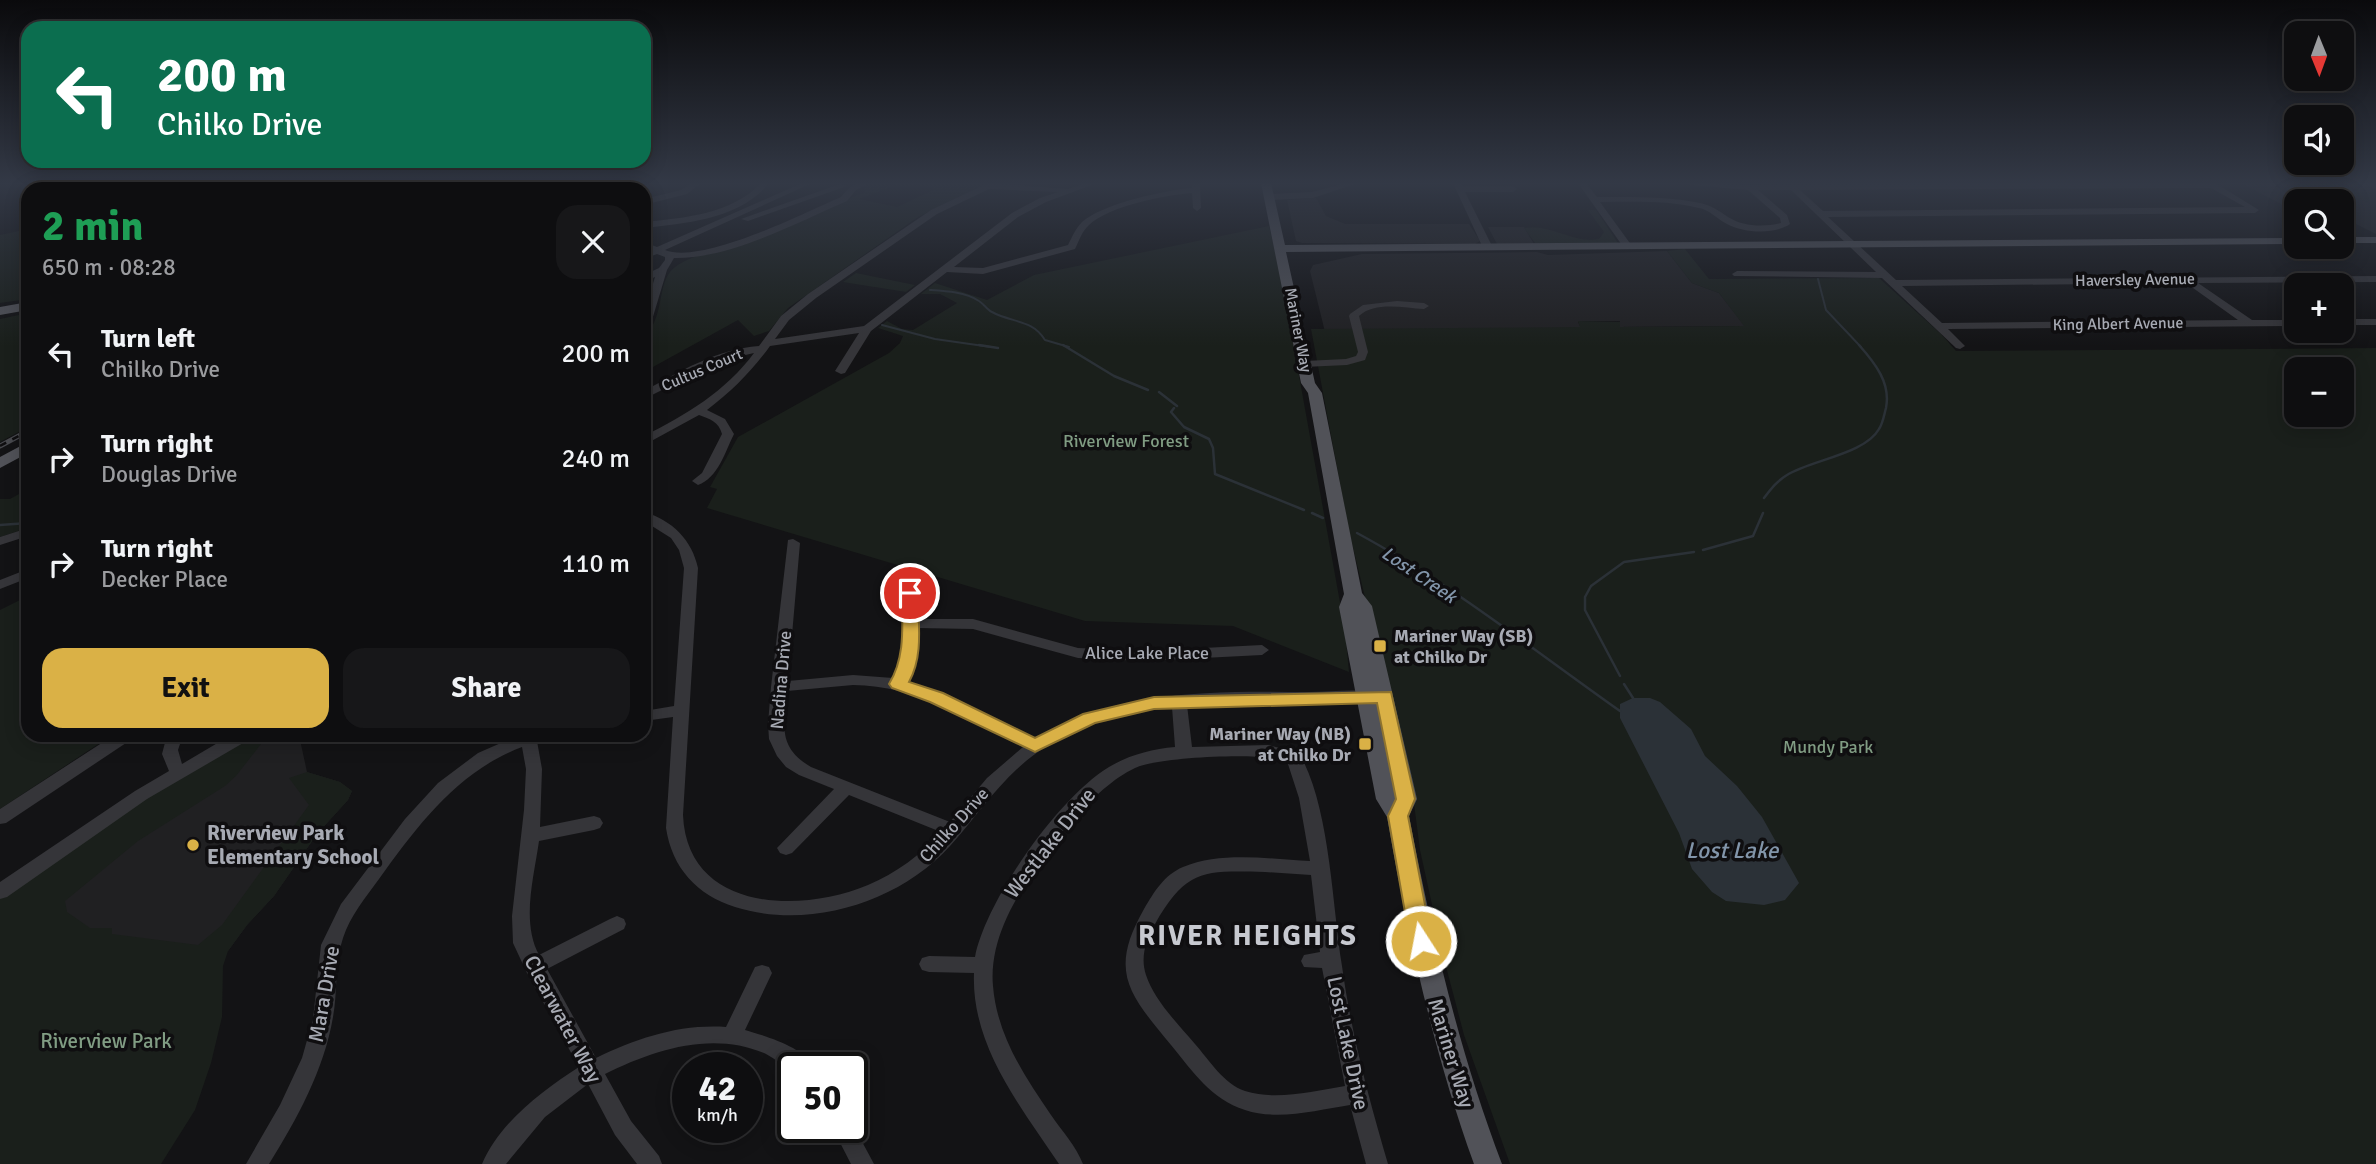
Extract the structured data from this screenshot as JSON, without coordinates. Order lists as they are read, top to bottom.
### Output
{
  "streets": {
    "main road": ["Mariner Way"],
    "street": [
      "Haversley Avenue",
      "King Albert Avenue",
      "Cultus Court",
      "Alice Lake Place",
      "Nadina Drive",
      "Chilko Drive",
      "Westlake Drive",
      "Mara Drive",
      "Clearwater Way",
      "Lost Lake Drive"
    ]
  },
  "crossings": [
    ["Mariner Way", "Chilko Drive"],
    ["Nadina Drive", "Chilko Drive"],
    ["Westlake Drive", "Lost Lake Drive"]
  ],
  "districts": ["RIVER HEIGHTS"],
  "water": ["Lost Creek", "Lost Lake"],
  "parks": ["Riverview Forest", "Mundy Park", "Riverview Park"],
  "places": {
    "transit": ["Mariner Way (SB) at Chilko Dr", "Mariner Way (NB) at Chilko Dr"],
    "other": ["Riverview Park Elementary School"]
  },
  "north": "bottom",
  "page": {
    "map_buttons": ["+", "−"],
    "turn": ["200 m", "Chilko Drive"],
    "heading": ["2 min", "650 m · 08:28"],
    "list": [
      {
        "name": "Turn left",
        "note": "Chilko Drive",
        "value": "200 m"
      },
      {
        "name": "Turn right",
        "note": "Douglas Drive",
        "value": "240 m"
      },
      {
        "name": "Turn right",
        "note": "Decker Place",
        "value": "110 m"
      }
    ],
    "buttons": ["Exit", "Share"],
    "speed": "42 km/h",
    "limit": "50"
  }
}
